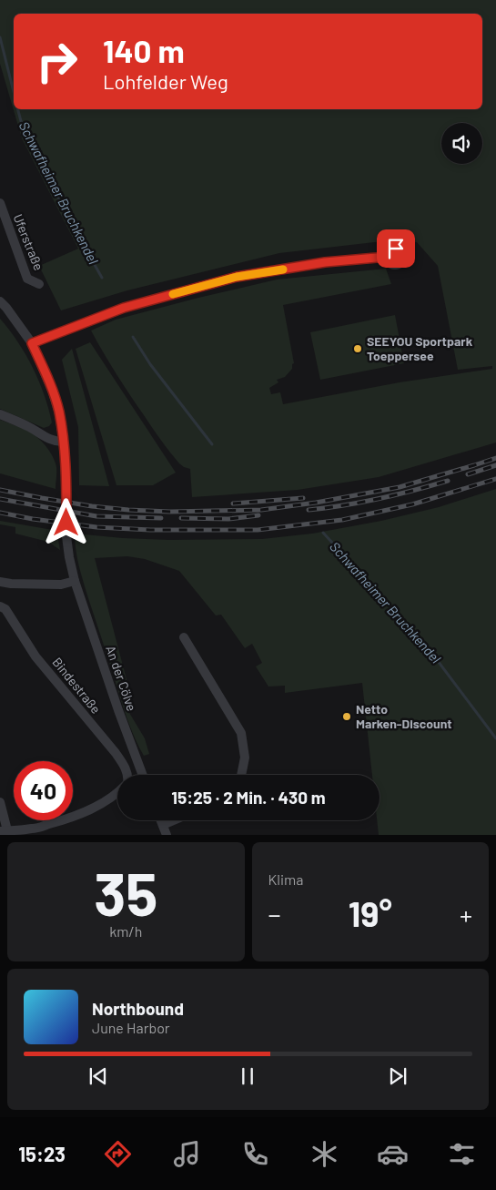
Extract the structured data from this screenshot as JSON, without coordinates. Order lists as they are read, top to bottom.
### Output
{
  "streets": {
    "street": ["Uferstraße", "An der Cölve", "Bindestraße"]
  },
  "water": ["Schwafheimer Bruchkendel"],
  "places": ["SEEYOU Sportpark Toeppersee", "Netto Marken-Discount"],
  "page": {
    "turn": ["140 m", "Lohfelder Weg"],
    "limit": "40",
    "trip": "15:25 · 2 Min. · 430 m",
    "tile": [
      ["35", "km/h"],
      "Klima"
    ],
    "heat": ["−", "19°", "+"],
    "song": ["Northbound", "June Harbor"],
    "tabs": "15:23"
  }
}
